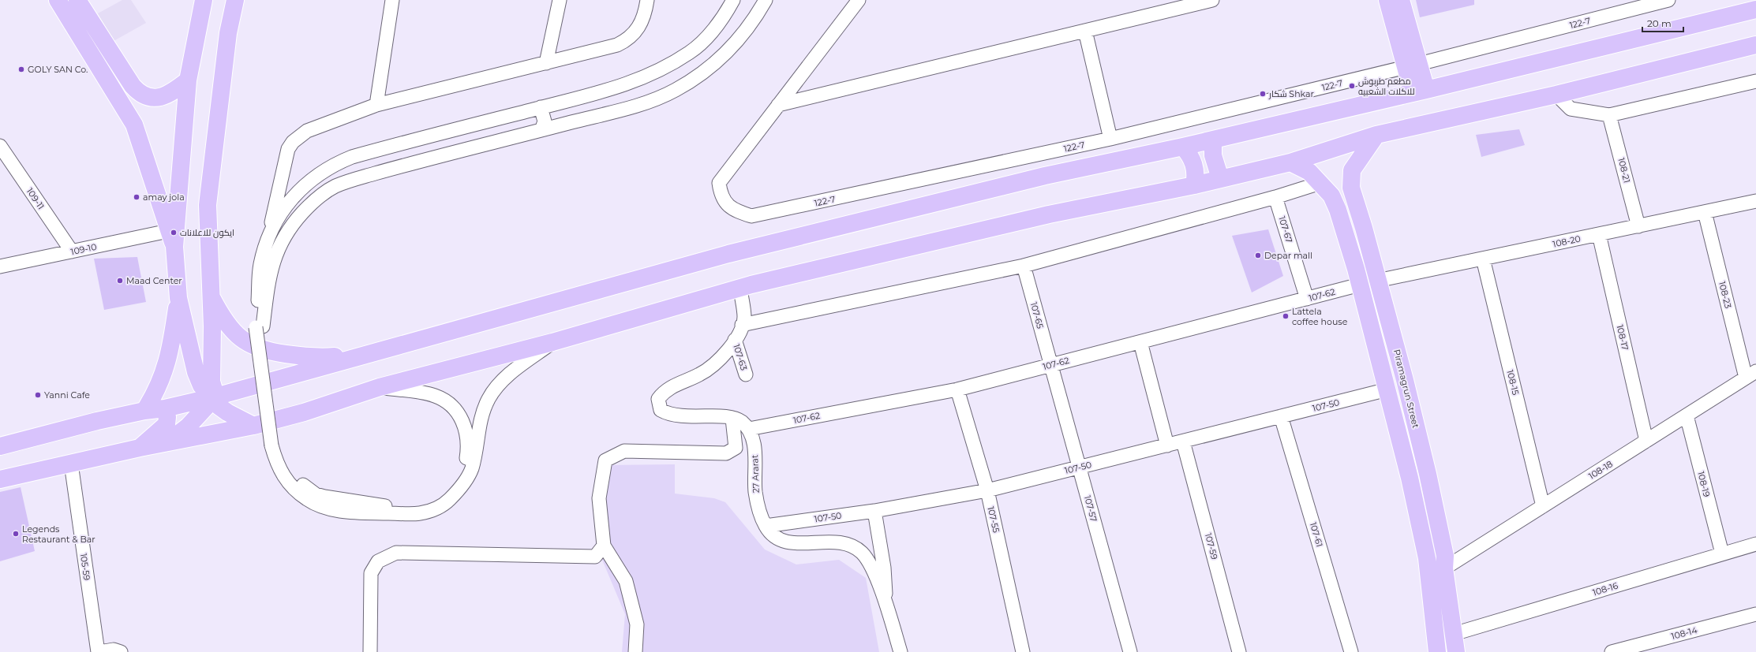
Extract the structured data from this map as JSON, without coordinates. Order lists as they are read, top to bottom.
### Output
{
  "streets": {
    "main road": ["Piramagrun Street"],
    "street": [
      "122-7",
      "108-21",
      "109-11",
      "107-67",
      "108-20",
      "109-10",
      "107-62",
      "108-23",
      "107-65",
      "108-17",
      "107-63",
      "108-15",
      "107-50",
      "108-18",
      "27 Ararat",
      "108-19",
      "107-57",
      "107-55",
      "107-61",
      "107-59",
      "105-59",
      "108-16",
      "108-14"
    ]
  },
  "crossings": [
    ["108-21", "108-20"],
    ["109-11", "109-10"],
    ["107-67", "107-62"],
    ["108-20", "108-23"],
    ["108-20", "108-17"],
    ["108-20", "108-15"],
    ["108-20", "Piramagrun Street"],
    ["107-62", "107-65"],
    ["107-62", "27 Ararat"],
    ["107-62", "107-57"],
    ["107-62", "107-55"],
    ["108-23", "108-18"],
    ["107-65", "107-57"],
    ["108-17", "108-18"],
    ["108-15", "108-18"],
    ["Piramagrun Street", "108-18"],
    ["Piramagrun Street", "108-16"],
    ["107-50", "27 Ararat"],
    ["107-50", "107-57"],
    ["107-50", "107-55"],
    ["107-50", "107-61"],
    ["107-50", "107-59"],
    ["108-18", "108-19"],
    ["108-19", "108-16"]
  ],
  "places": [
    "GOLY SAN Co.",
    "مطعم طربوش للاكلات الشعبيه",
    "شکار Shkar",
    "amay jola",
    "ايكون للاعلانات",
    "Depar mall",
    "Maad Center",
    "Lattela coffee house",
    "Yanni Cafe",
    "Legends Restaurant & Bar"
  ],
  "scale_bar": "20 m"
}
